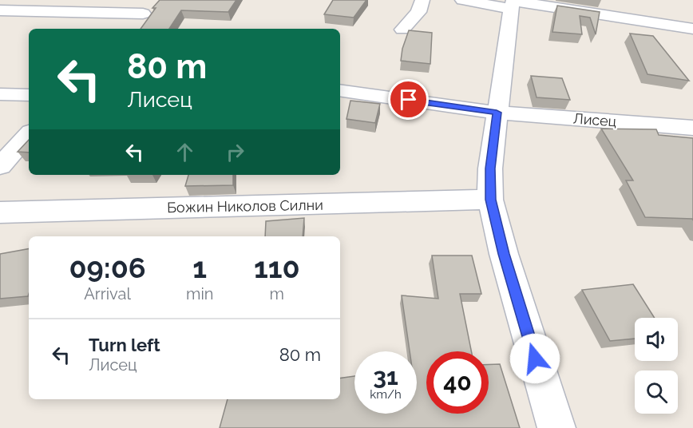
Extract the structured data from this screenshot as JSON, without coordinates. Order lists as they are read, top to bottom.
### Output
{
  "streets": {
    "street": ["Лисец", "Божин Николов Силни"]
  },
  "page": {
    "turn": ["80 m", "Лисец"],
    "eta": [
      "09:06",
      "Arrival",
      "1",
      "min",
      "110",
      "m"
    ],
    "list": [
      {
        "name": "Turn left",
        "note": "Лисец",
        "value": "80 m"
      }
    ],
    "speed": "31 km/h",
    "limit": "40"
  }
}
